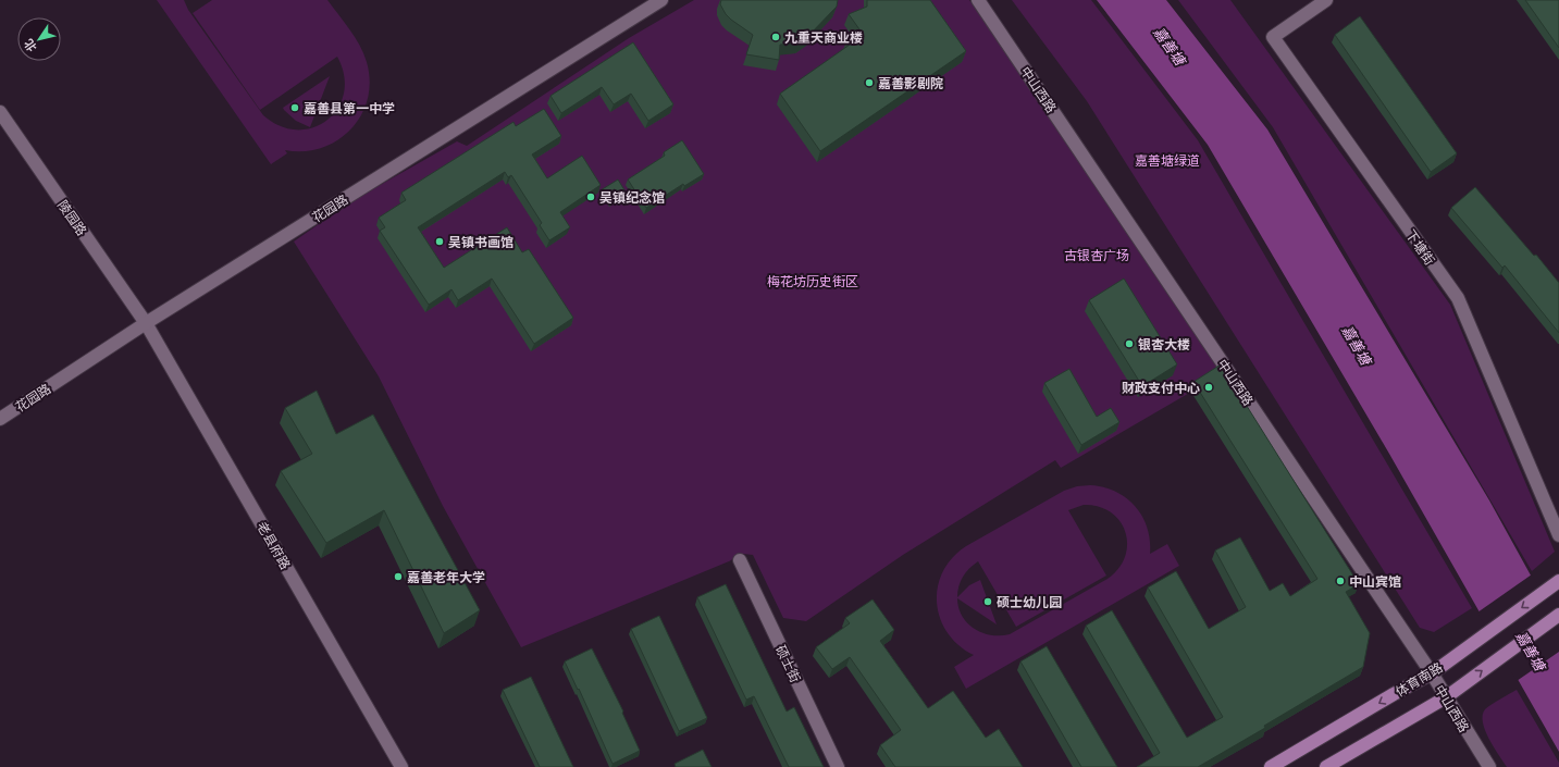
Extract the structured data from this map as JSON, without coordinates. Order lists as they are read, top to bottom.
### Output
{
  "streets": {
    "main road": ["体育南路"],
    "street": [
      "中山西路",
      "花园路",
      "陵园路",
      "下塘街",
      "老县府路",
      "硕士街"
    ]
  },
  "crossings": [
    ["中山西路", "体育南路"],
    ["花园路", "陵园路"],
    ["花园路", "老县府路"],
    ["陵园路", "老县府路"]
  ],
  "water": ["嘉善塘"],
  "parks": ["嘉善塘绿道", "古银杏广场", "梅花坊历史街区"],
  "places": [
    "九重天商业楼",
    "嘉善影剧院",
    "嘉善县第一中学",
    "吴镇纪念馆",
    "吴镇书画馆",
    "银杏大楼",
    "财政支付中心",
    "嘉善老年大学",
    "中山宾馆",
    "硕士幼儿园"
  ],
  "north": "bottom left"
}
